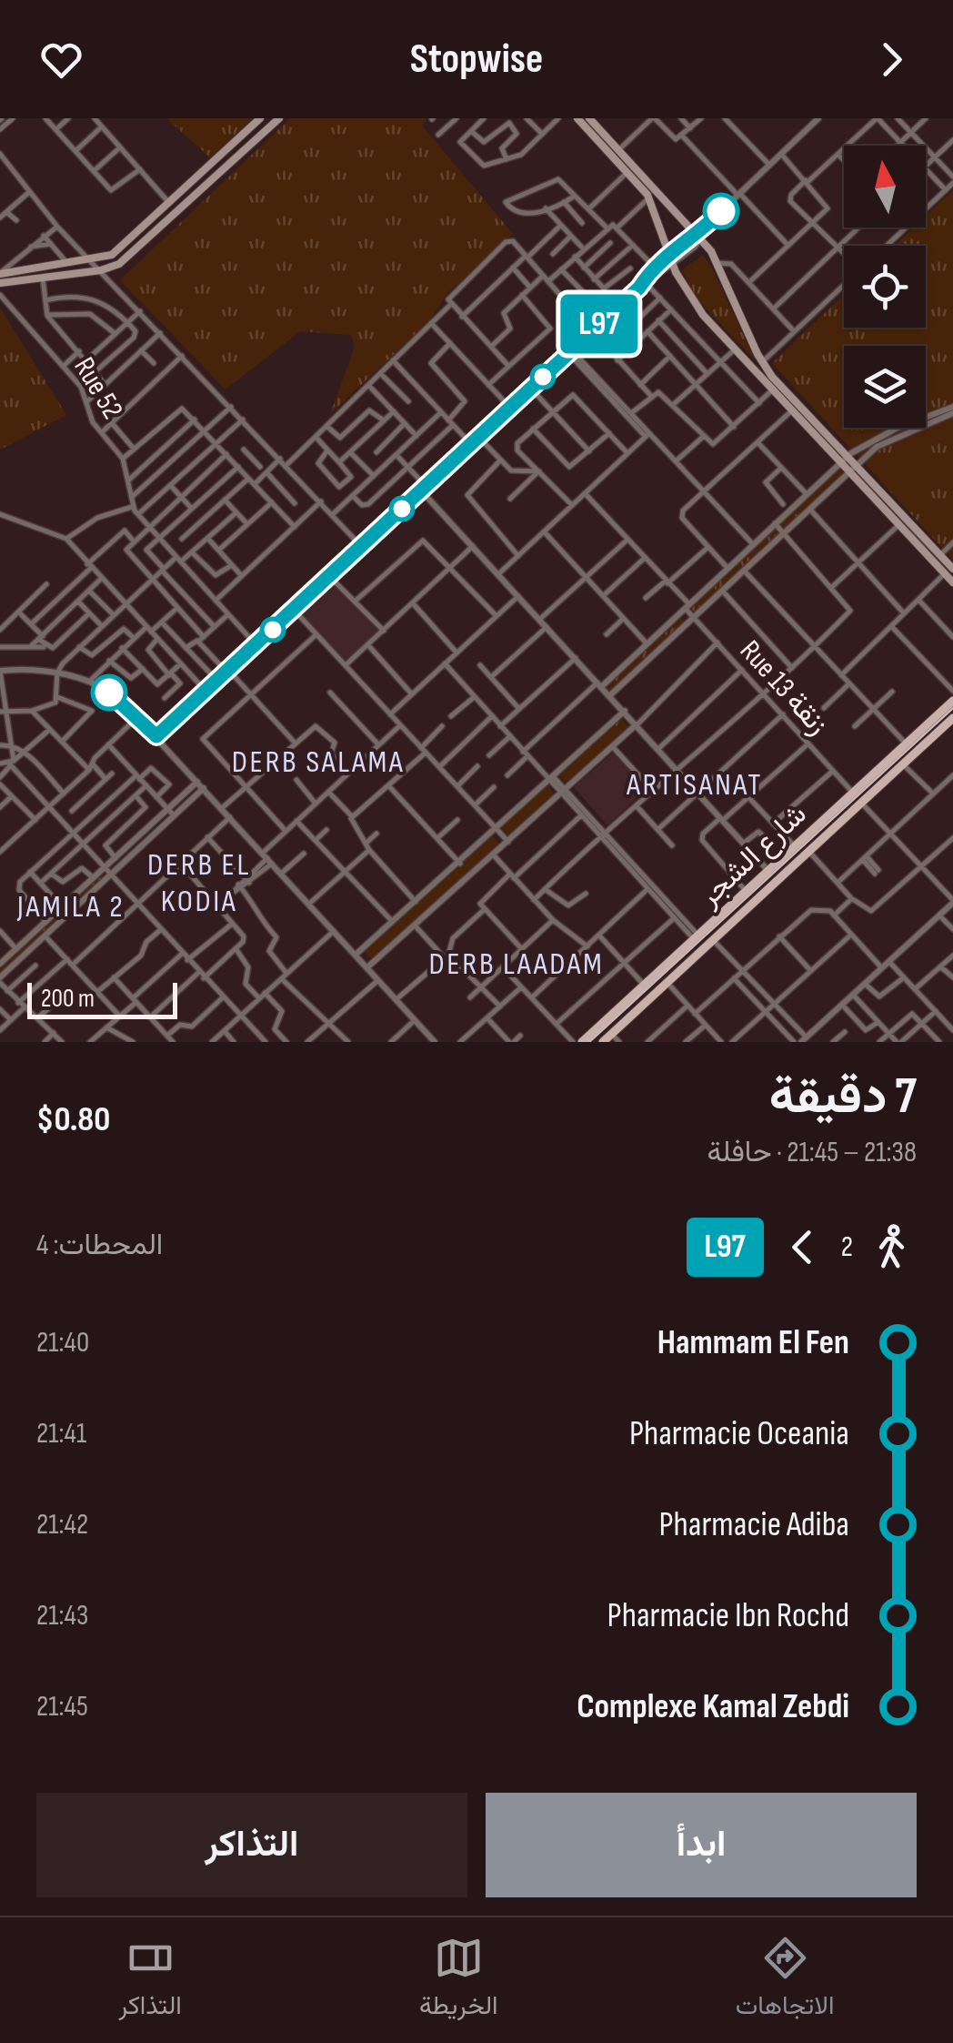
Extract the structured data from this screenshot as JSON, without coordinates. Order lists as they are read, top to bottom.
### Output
{
  "streets": {
    "main road": ["شارع الشجر"],
    "street": ["Rue 52", "Rue 13 زنقة"]
  },
  "crossings": [
    ["Rue 13 زنقة", "شارع الشجر"]
  ],
  "districts": [
    "DERB SALAMA",
    "ARTISANAT",
    "DERB EL KODIA",
    "JAMILA 2",
    "DERB LAADAM"
  ],
  "lines": ["bus line L97"],
  "scale_bar": "200 m",
  "north": "top",
  "page": {
    "header": "Stopwise",
    "on_map": "L97",
    "scale": "200 m",
    "heading": ["7 دقيقة", "21:38 – 21:45 · حافلة", "$0.80"],
    "legs": ["2", "L97", "المحطات: 4"],
    "list": [
      {
        "name": "Hammam El Fen",
        "value": "21:40"
      },
      {
        "name": "Pharmacie Oceania",
        "value": "21:41"
      },
      {
        "name": "Pharmacie Adiba",
        "value": "21:42"
      },
      {
        "name": "Pharmacie Ibn Rochd",
        "value": "21:43"
      },
      {
        "name": "Complexe Kamal Zebdi",
        "value": "21:45"
      }
    ],
    "buttons": ["ابدأ", "التذاكر"],
    "tabs": ["الاتجاهات", "الخريطة", "التذاكر"]
  }
}
